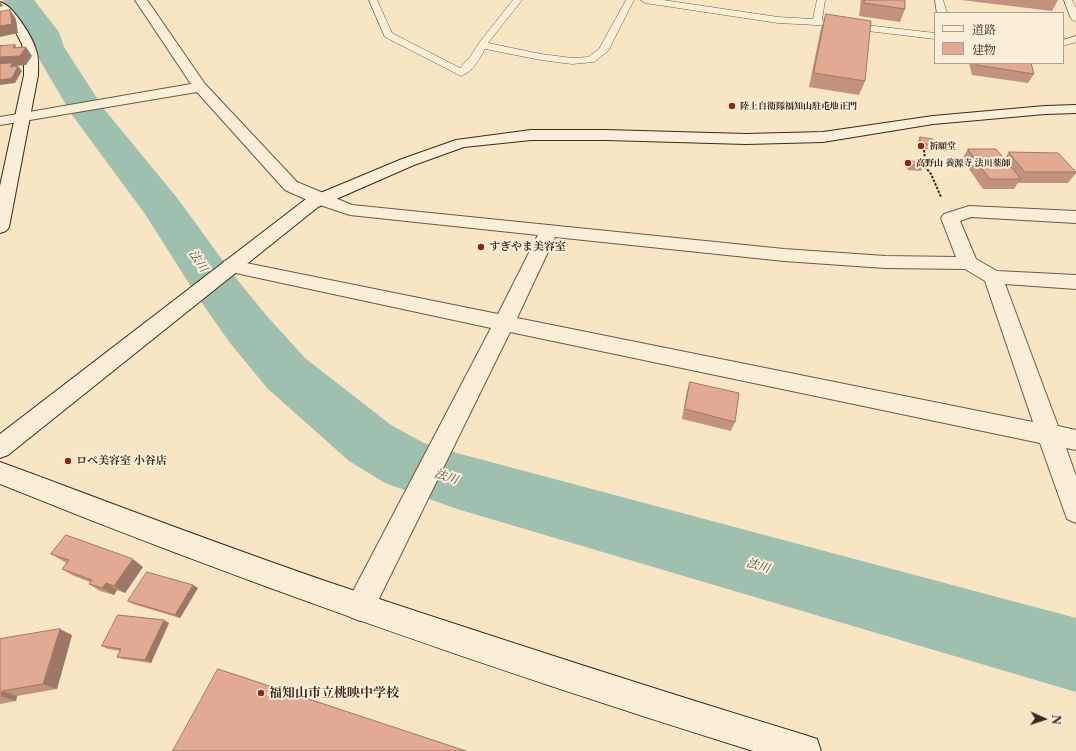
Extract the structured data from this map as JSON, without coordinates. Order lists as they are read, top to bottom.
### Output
{
  "water": ["法川"],
  "places": [
    "陸上自衛隊福知山駐屯地正門",
    "祈願堂",
    "高野山 養源寺 法川薬師",
    "すぎやま美容室",
    "ロペ美容室 小谷店",
    "福知山市立桃映中学校"
  ],
  "legend": ["道路", "建物"],
  "north": "right"
}
